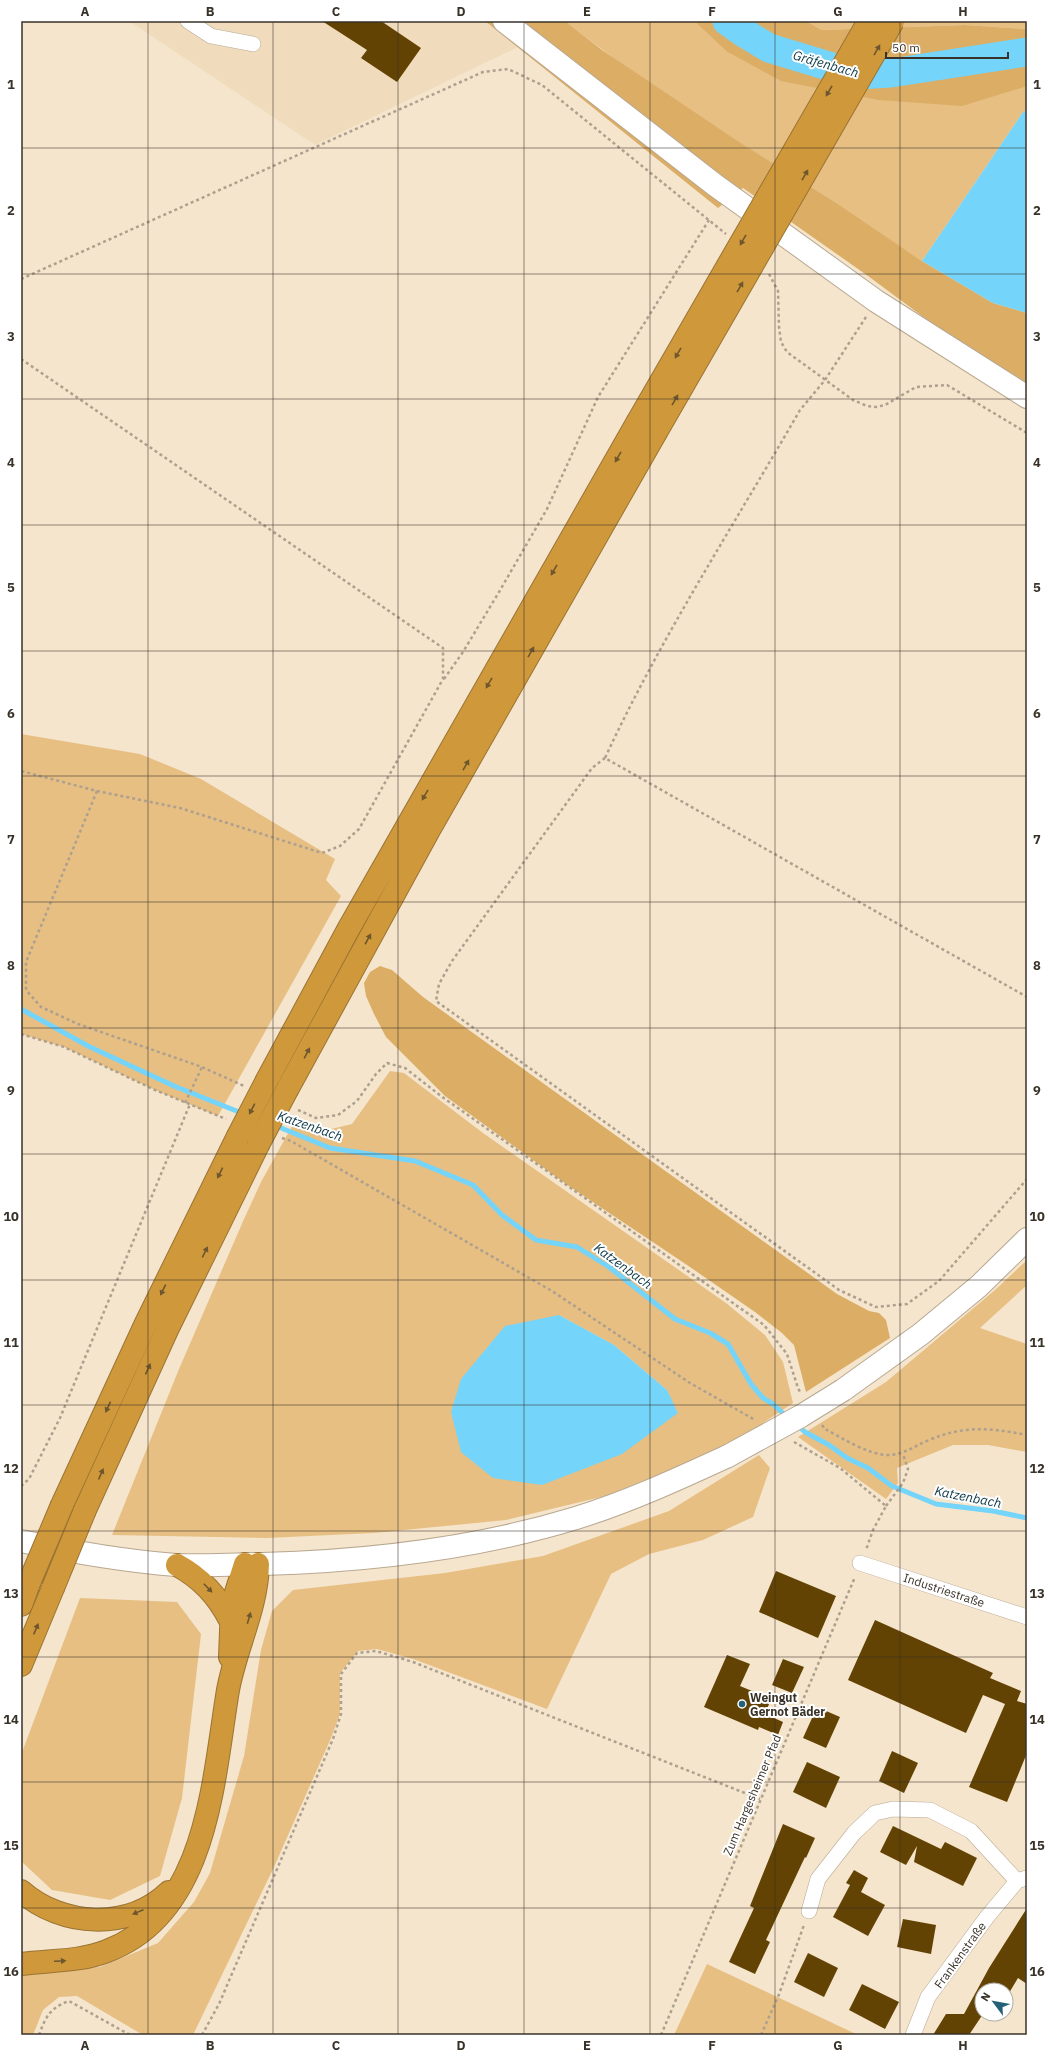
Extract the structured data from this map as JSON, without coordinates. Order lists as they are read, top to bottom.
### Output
{
  "streets": {
    "street": ["Industriestraße", "Frankenstraße"],
    "path": ["Zum Hargesheimer Pfad"]
  },
  "crossings": [
    ["Industriestraße", "Zum Hargesheimer Pfad"]
  ],
  "water": ["Gräfenbach", "Katzenbach"],
  "places": ["Weingut Gernot Bäder"],
  "scale_bar": "50 m",
  "north": "top left",
  "grid": {
    "columns": [
      "A",
      "B",
      "C",
      "D",
      "E",
      "F",
      "G",
      "H"
    ],
    "rows": [
      "1",
      "2",
      "3",
      "4",
      "5",
      "6",
      "7",
      "8",
      "9",
      "10",
      "11",
      "12",
      "13",
      "14",
      "15",
      "16"
    ]
  }
}
